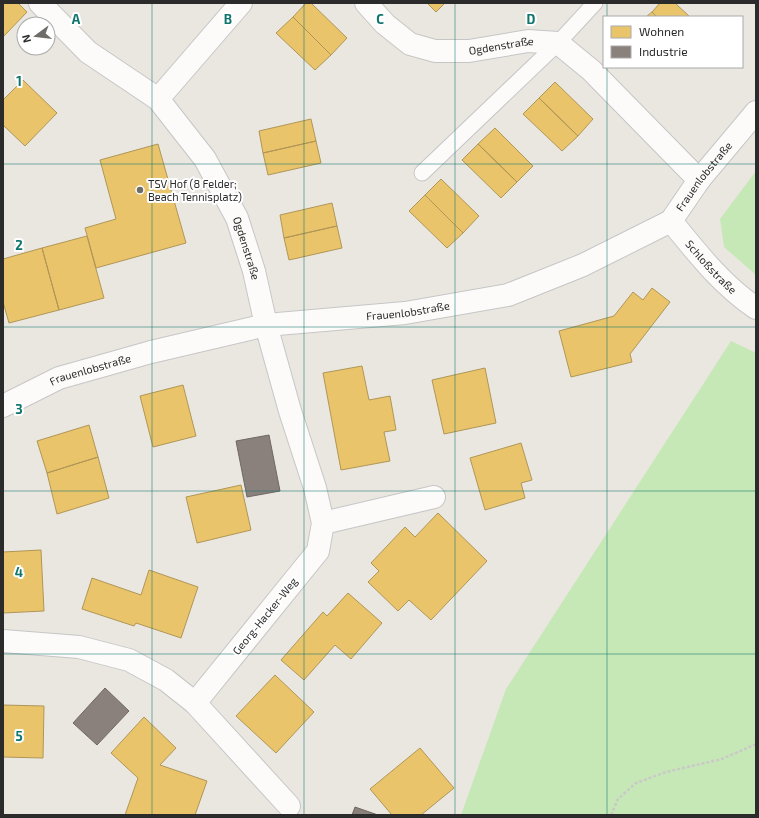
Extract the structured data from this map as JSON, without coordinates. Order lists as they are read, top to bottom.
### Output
{
  "streets": {
    "street": [
      "Ogdenstraße",
      "Frauenlobstraße",
      "Schloßstraße",
      "Georg-Hacker-Weg"
    ]
  },
  "crossings": [
    ["Ogdenstraße", "Frauenlobstraße"],
    ["Ogdenstraße", "Georg-Hacker-Weg"],
    ["Frauenlobstraße", "Schloßstraße"],
    ["Frauenlobstraße", "Georg-Hacker-Weg"]
  ],
  "places": ["TSV Hof (8 Felder; Beach Tennisplatz)"],
  "legend": ["Wohnen", "Industrie"],
  "north": "left",
  "grid": {
    "columns": [
      "A",
      "B",
      "C",
      "D"
    ],
    "rows": [
      "1",
      "2",
      "3",
      "4",
      "5"
    ]
  }
}
